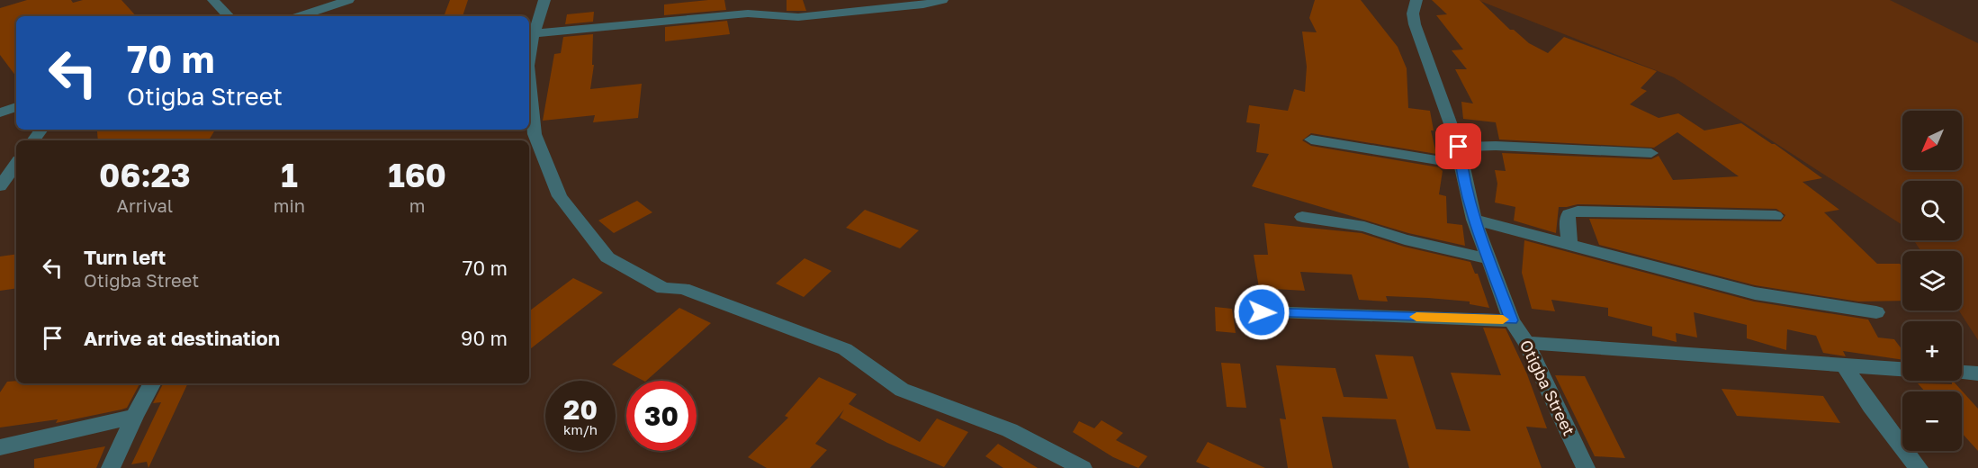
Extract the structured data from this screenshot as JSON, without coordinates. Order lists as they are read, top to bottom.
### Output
{
  "streets": {
    "street": ["Otigba Street"]
  },
  "north": "bottom left",
  "page": {
    "turn": ["70 m", "Otigba Street"],
    "map_buttons": ["+", "−"],
    "eta": [
      "06:23",
      "Arrival",
      "1",
      "min",
      "160",
      "m"
    ],
    "list": [
      {
        "name": "Turn left",
        "note": "Otigba Street",
        "value": "70 m"
      },
      {
        "name": "Arrive at destination",
        "value": "90 m"
      }
    ],
    "speed": "20 km/h",
    "limit": "30"
  }
}
